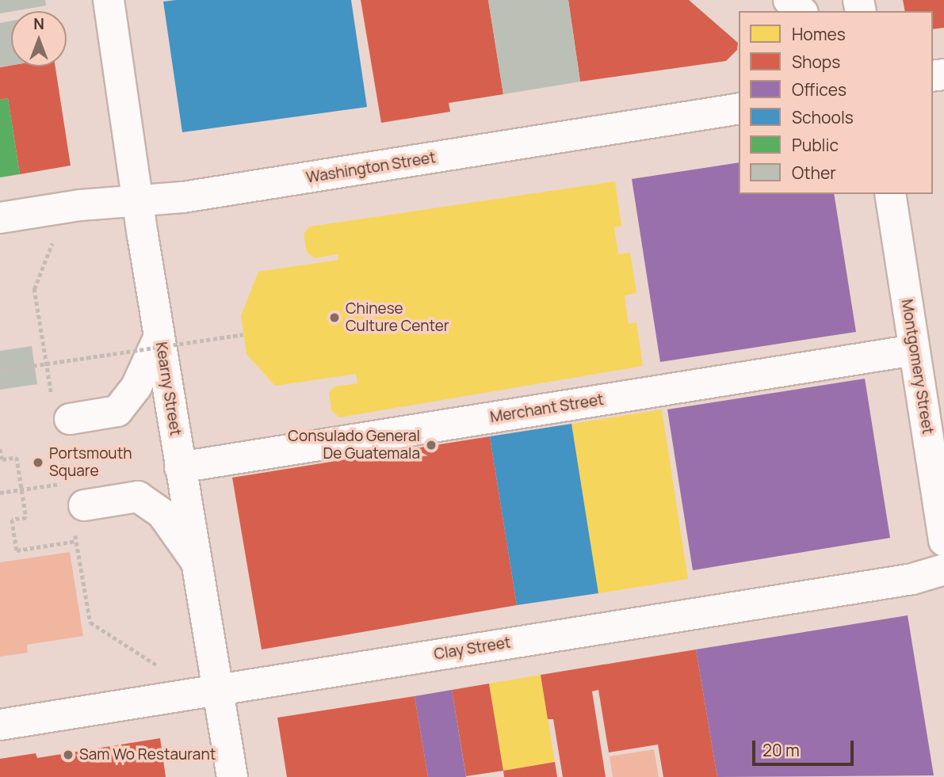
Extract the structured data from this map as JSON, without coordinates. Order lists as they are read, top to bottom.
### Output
{
  "streets": {
    "street": [
      "Washington Street",
      "Montgomery Street",
      "Kearny Street",
      "Merchant Street",
      "Clay Street"
    ]
  },
  "crossings": [
    ["Washington Street", "Kearny Street"],
    ["Montgomery Street", "Merchant Street"],
    ["Kearny Street", "Merchant Street"],
    ["Kearny Street", "Clay Street"]
  ],
  "places": [
    "Chinese Culture Center",
    "Consulado General De Guatemala",
    "Portsmouth Square",
    "Sam Wo Restaurant"
  ],
  "legend": [
    "Homes",
    "Shops",
    "Offices",
    "Schools",
    "Public",
    "Other"
  ],
  "scale_bar": "20 m",
  "north": "top"
}
